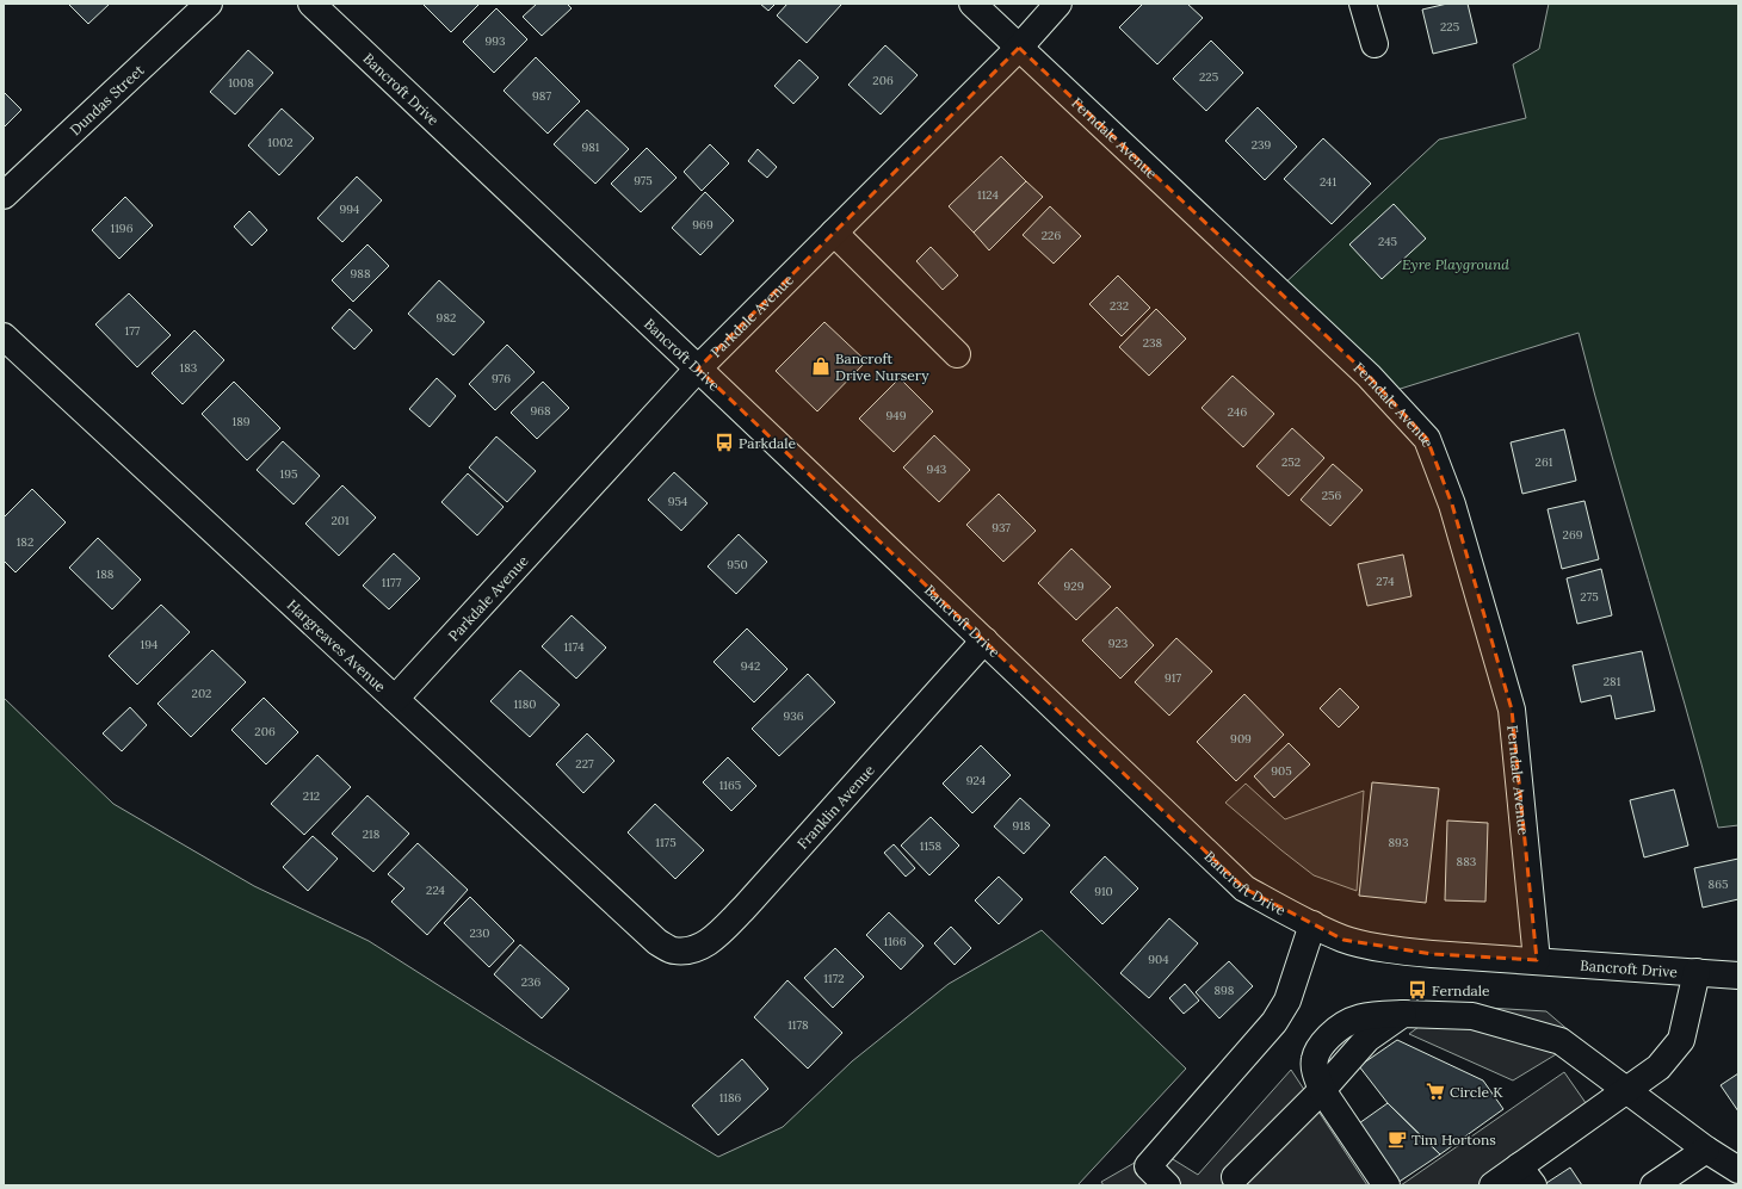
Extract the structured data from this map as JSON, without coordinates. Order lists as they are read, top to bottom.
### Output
{
  "streets": {
    "street": [
      "Bancroft Drive",
      "Dundas Street",
      "Ferndale Avenue",
      "Parkdale Avenue",
      "Hargreaves Avenue",
      "Franklin Avenue"
    ]
  },
  "crossings": [
    ["Bancroft Drive", "Ferndale Avenue"],
    ["Bancroft Drive", "Parkdale Avenue"],
    ["Bancroft Drive", "Franklin Avenue"],
    ["Ferndale Avenue", "Parkdale Avenue"],
    ["Parkdale Avenue", "Hargreaves Avenue"],
    ["Hargreaves Avenue", "Franklin Avenue"]
  ],
  "parks": ["Eyre Playground"],
  "places": {
    "shop": ["Bancroft Drive Nursery"],
    "bus stop": ["Parkdale", "Ferndale"],
    "supermarket": ["Circle K"],
    "cafe": ["Tim Hortons"]
  },
  "house_numbers": [
    "225",
    "993",
    "225",
    "206",
    "1008",
    "987",
    "1002",
    "239",
    "981",
    "975",
    "241",
    "1124",
    "994",
    "969",
    "1196",
    "226",
    "245",
    "988",
    "232",
    "982",
    "177",
    "238",
    "183",
    "976",
    "968",
    "246",
    "949",
    "189",
    "252",
    "261",
    "943",
    "195",
    "256",
    "954",
    "201",
    "937",
    "269",
    "182",
    "950",
    "188",
    "274",
    "1177",
    "929",
    "275",
    "923",
    "194",
    "1174",
    "942",
    "917",
    "281",
    "202",
    "1180",
    "936",
    "206",
    "909",
    "227",
    "905",
    "924",
    "1165",
    "212",
    "918",
    "218",
    "1175",
    "893",
    "1158",
    "883",
    "865",
    "224",
    "910",
    "230",
    "1166",
    "904",
    "1172",
    "236",
    "898",
    "1178",
    "1186"
  ]
}
